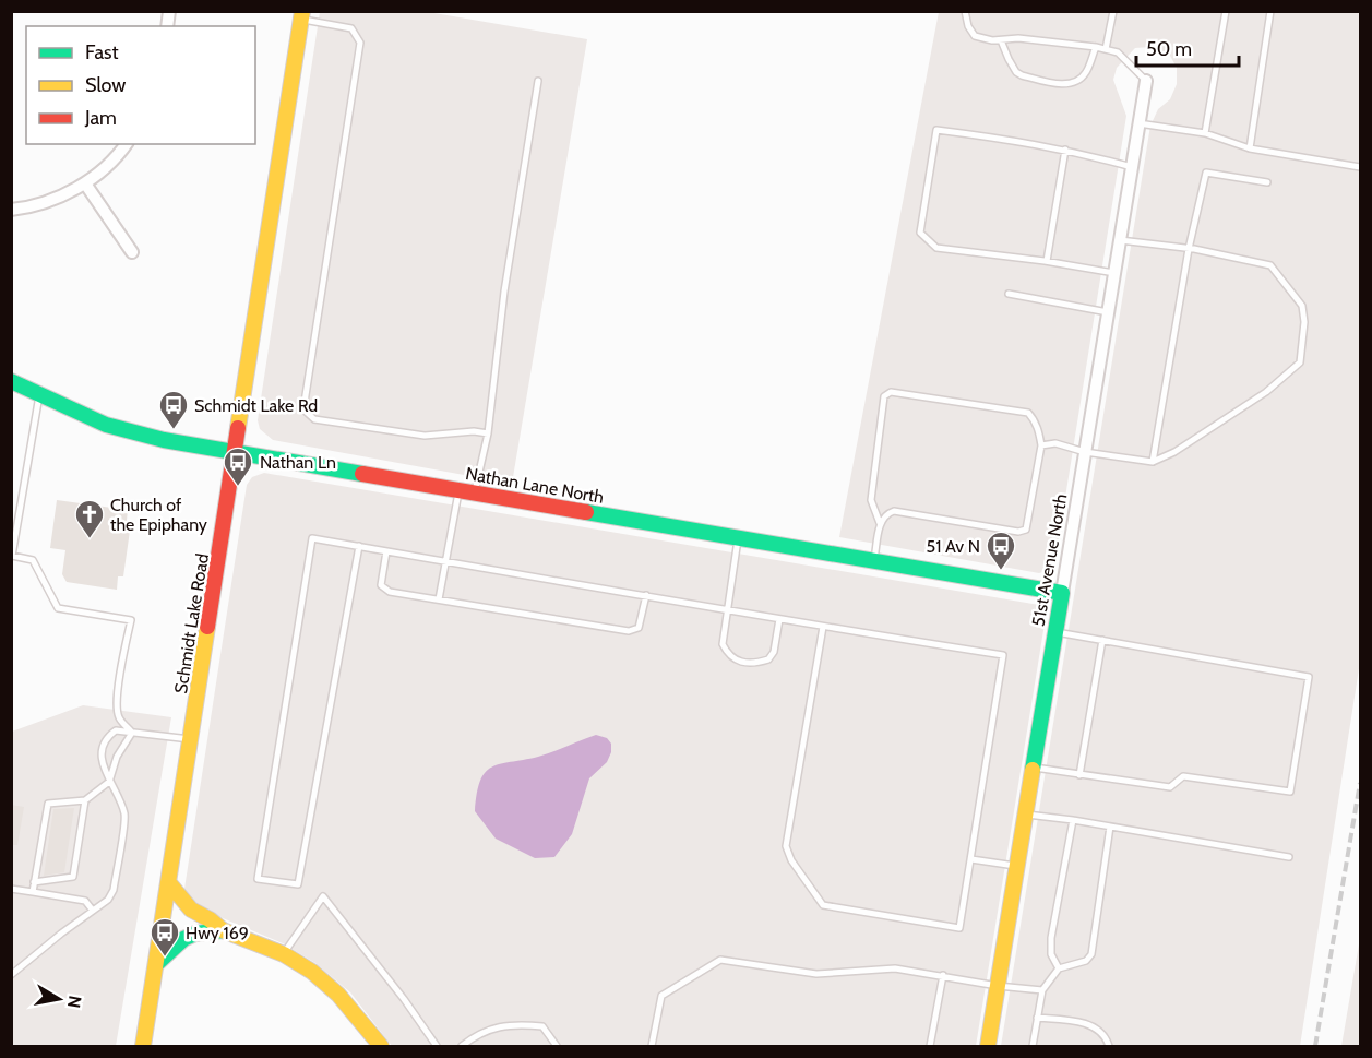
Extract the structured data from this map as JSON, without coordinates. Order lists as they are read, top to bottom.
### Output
{
  "streets": {
    "street": ["Nathan Lane North", "51st Avenue North", "Schmidt Lake Road"]
  },
  "crossings": [
    ["Nathan Lane North", "51st Avenue North"],
    ["Nathan Lane North", "Schmidt Lake Road"]
  ],
  "places": {
    "bus stop": [
      "Schmidt Lake Rd",
      "Nathan Ln",
      "51 Av N",
      "Hwy 169"
    ],
    "church": ["Church of the Epiphany"]
  },
  "legend": ["Fast", "Slow", "Jam"],
  "scale_bar": "50 m",
  "north": "right"
}
